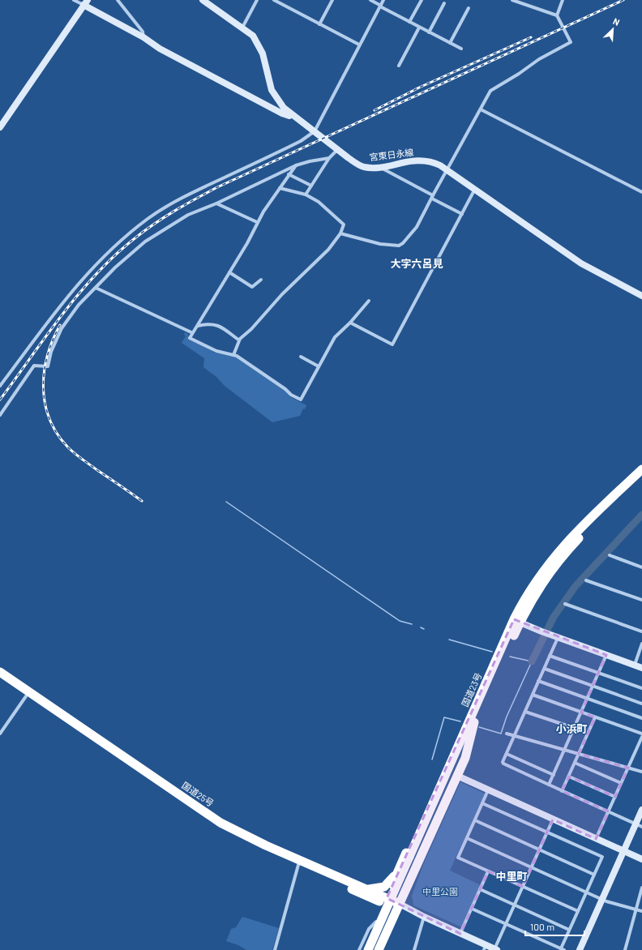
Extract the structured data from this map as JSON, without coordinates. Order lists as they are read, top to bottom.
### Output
{
  "streets": {
    "highway": ["国道23号", "国道25号"],
    "street": ["宮東日永線"]
  },
  "districts": ["大字六呂見", "小浜町", "中里町"],
  "parks": ["中里公園"],
  "scale_bar": "100 m",
  "north": "top right"
}
